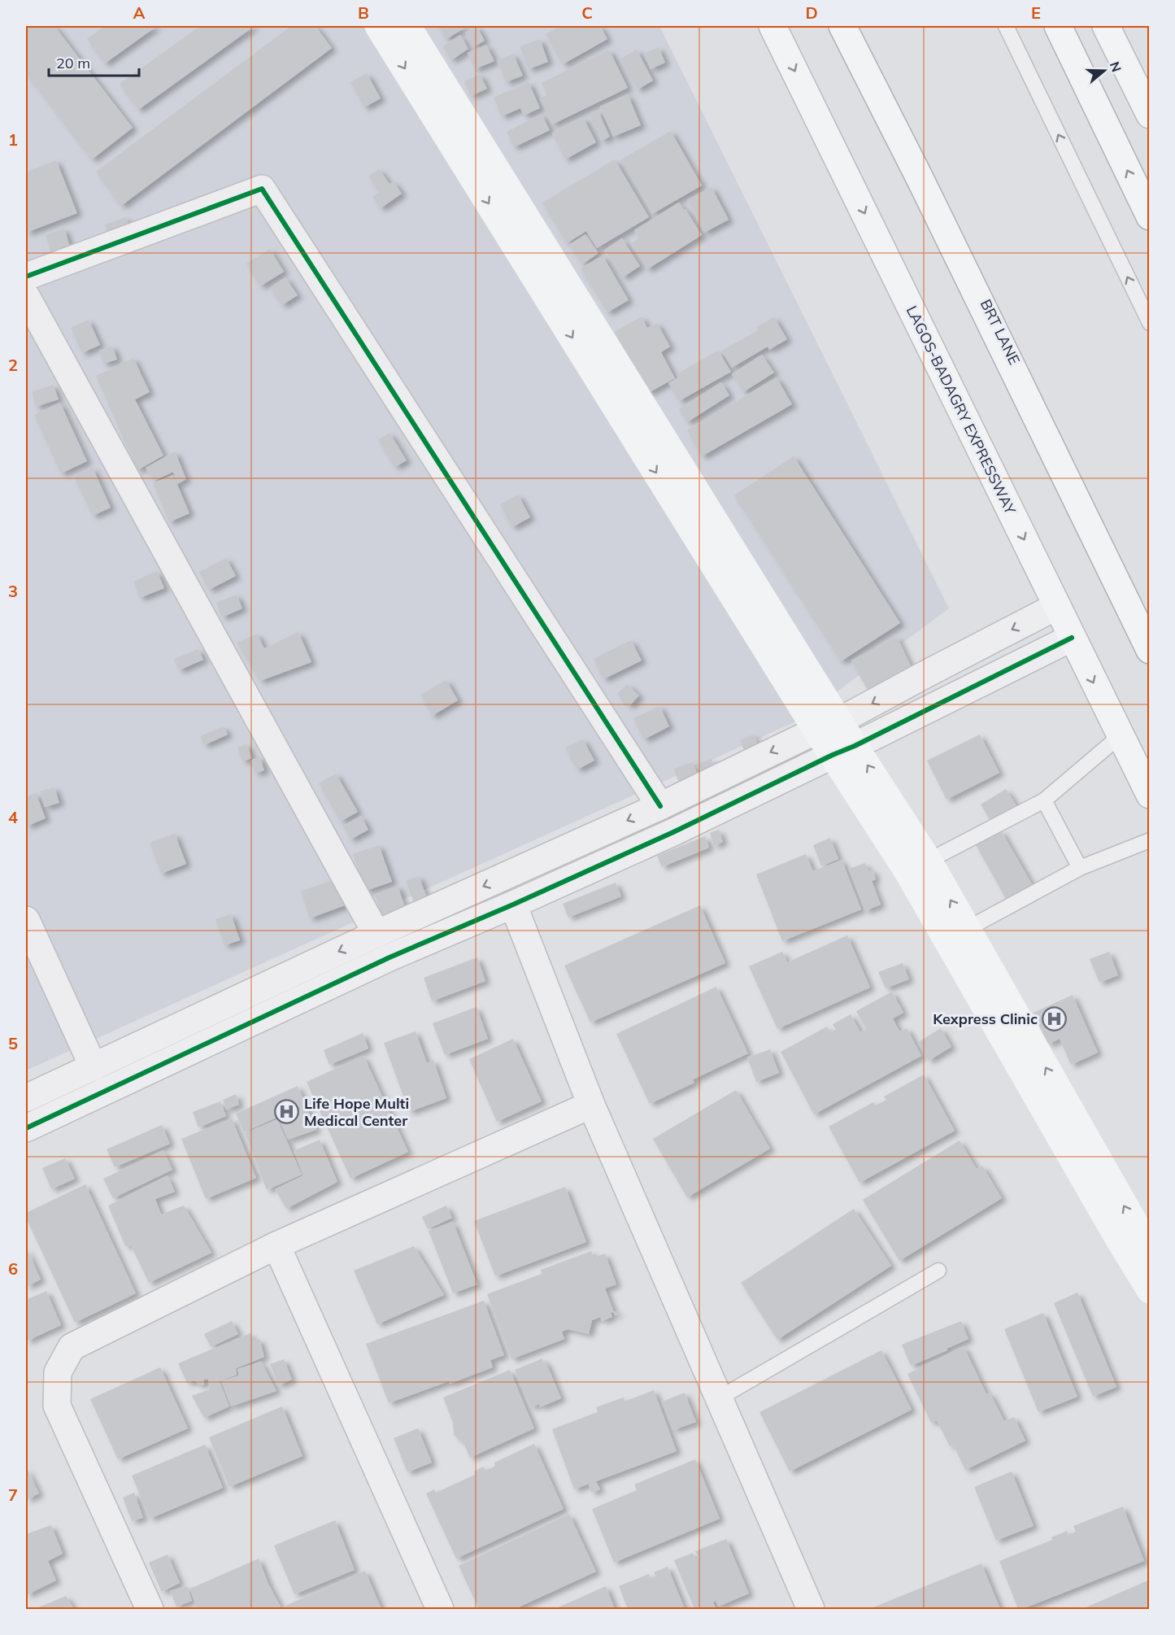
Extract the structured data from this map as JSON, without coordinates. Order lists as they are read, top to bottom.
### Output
{
  "streets": {
    "main road": ["LAGOS-BADAGRY EXPRESSWAY"],
    "lane": ["BRT LANE"]
  },
  "places": {
    "hospital": ["Kexpress Clinic", "Life Hope Multi Medical Center"]
  },
  "scale_bar": "20 m",
  "north": "right",
  "grid": {
    "columns": [
      "A",
      "B",
      "C",
      "D",
      "E"
    ],
    "rows": [
      "1",
      "2",
      "3",
      "4",
      "5",
      "6",
      "7"
    ]
  }
}
